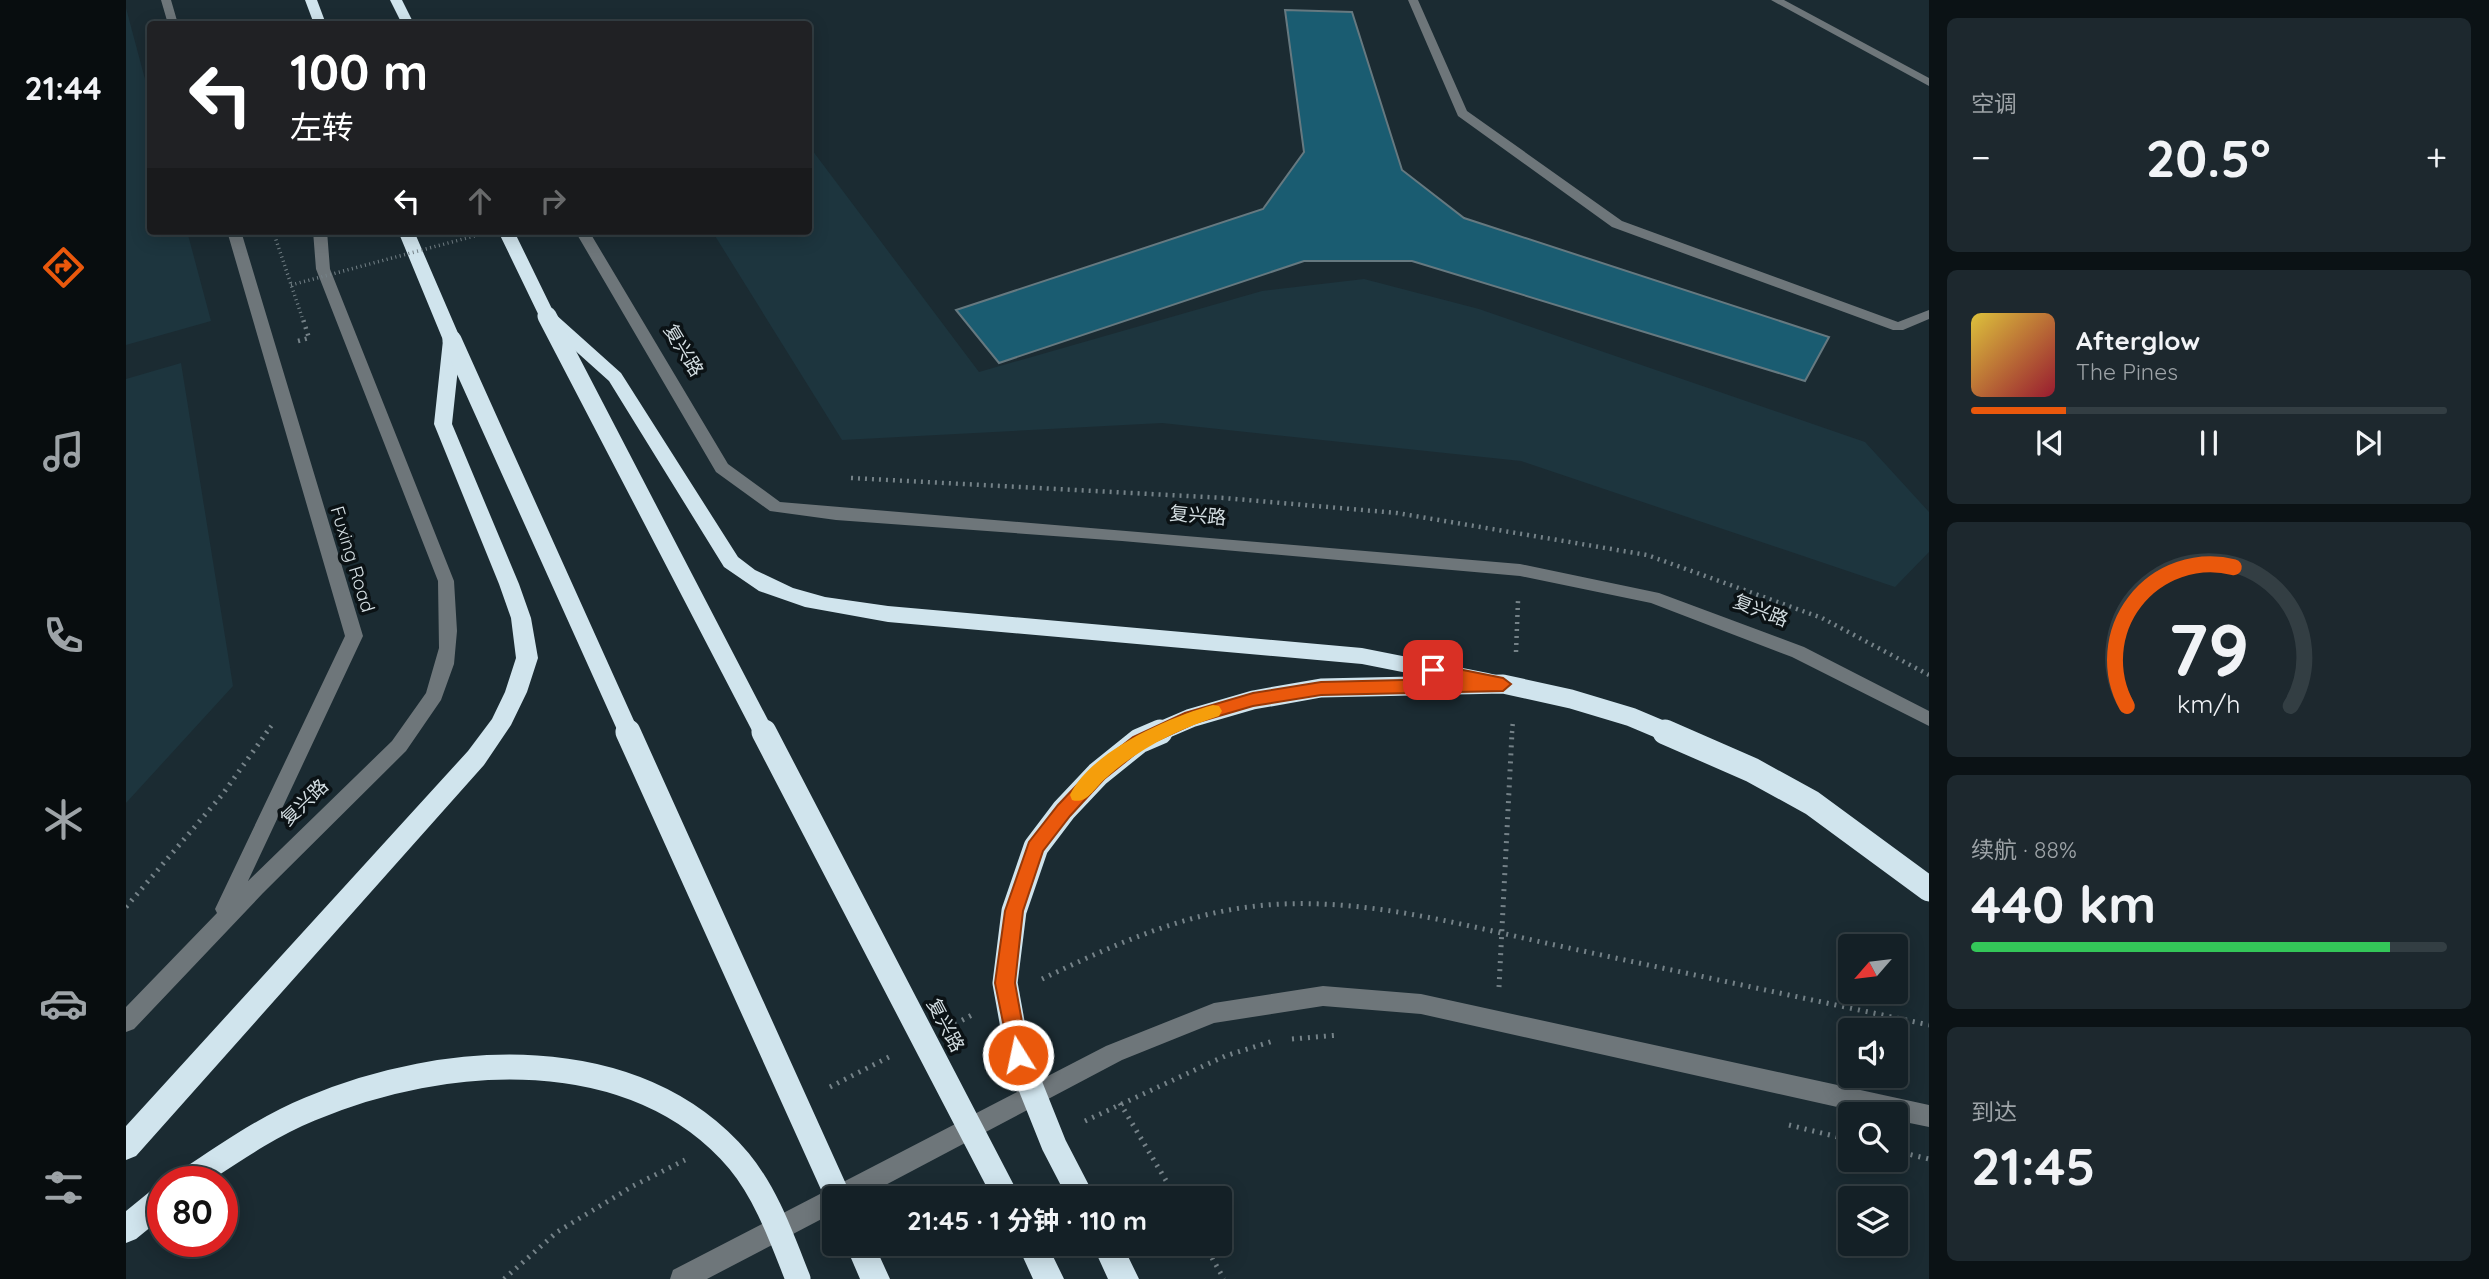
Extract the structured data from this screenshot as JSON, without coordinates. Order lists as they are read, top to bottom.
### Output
{
  "streets": {
    "highway": ["复兴路"],
    "street": ["Fuxing Road"]
  },
  "crossings": [
    ["复兴路", "Fuxing Road"]
  ],
  "north": "bottom left",
  "page": {
    "tabs": "21:44",
    "tile": [
      "空调",
      ["续航 · 88%", "440 km"],
      ["到达", "21:45"]
    ],
    "turn": ["100 m", "左转"],
    "heat": ["−", "20.5°", "+"],
    "song": ["Afterglow", "The Pines"],
    "limit": "80",
    "trip": "21:45 · 1 分钟 · 110 m",
    "gauge": ["79", "km/h"]
  }
}
